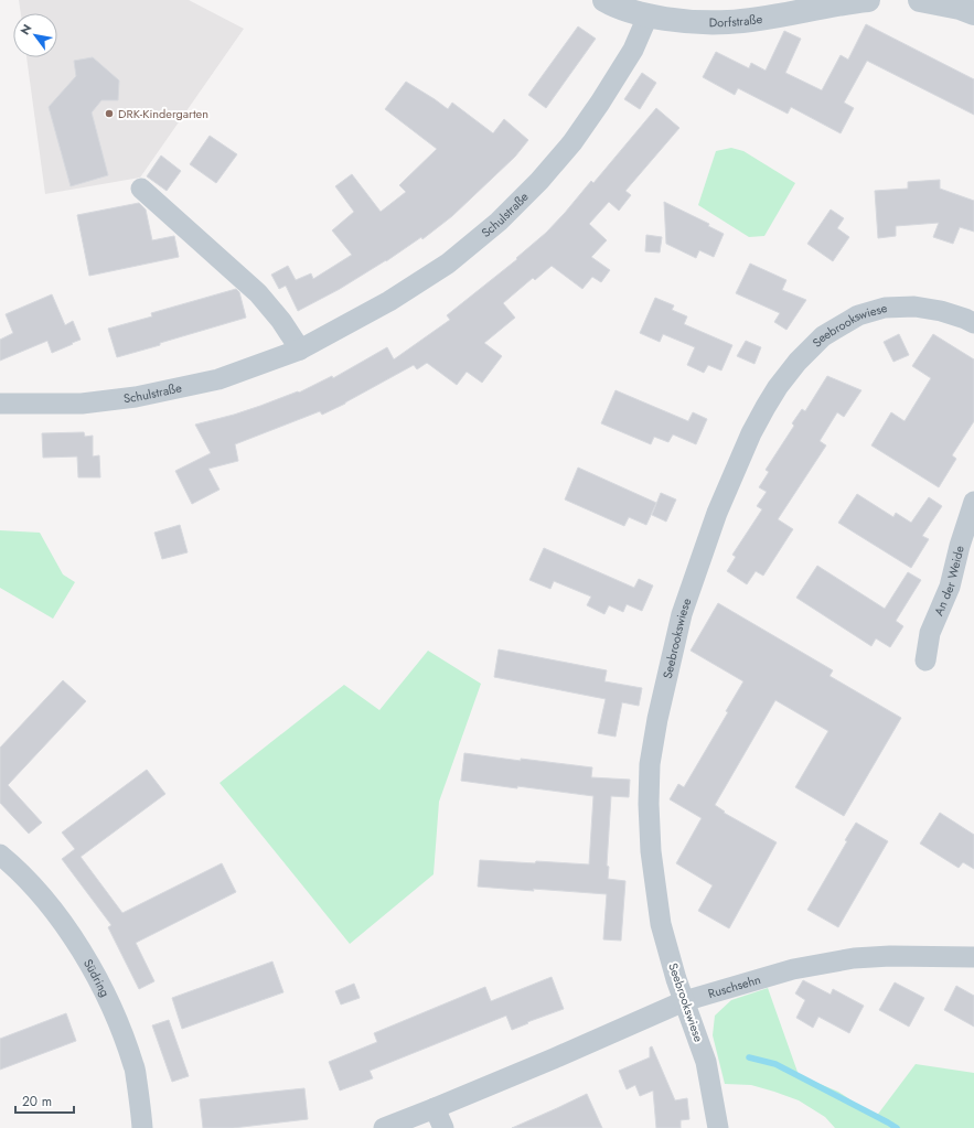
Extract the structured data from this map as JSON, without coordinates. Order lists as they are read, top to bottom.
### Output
{
  "streets": {
    "street": [
      "Dorfstraße",
      "Schulstraße",
      "Seebrookswiese",
      "An der Weide",
      "Südring",
      "Ruschsehn"
    ]
  },
  "crossings": [
    ["Dorfstraße", "Schulstraße"],
    ["Seebrookswiese", "Ruschsehn"]
  ],
  "places": ["DRK-Kindergarten"],
  "scale_bar": "20 m",
  "north": "top left"
}
